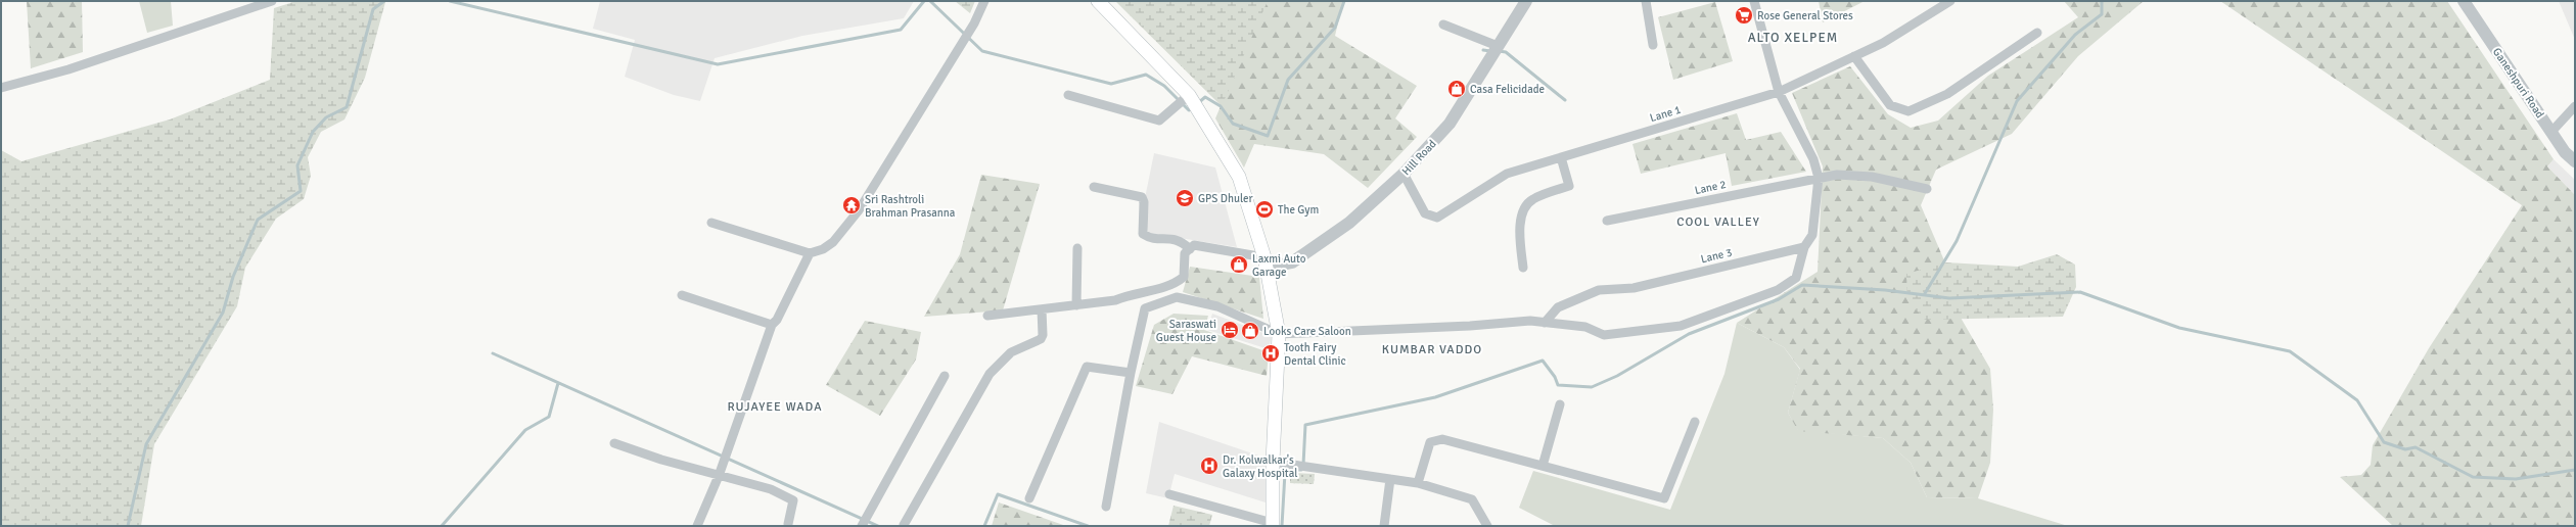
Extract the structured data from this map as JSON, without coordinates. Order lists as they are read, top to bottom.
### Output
{
  "streets": {
    "street": [
      "Ganeshpuri Road",
      "Lane 1",
      "Hill Road",
      "Lane 2",
      "Lane 3"
    ]
  },
  "crossings": [
    ["Lane 1", "Hill Road"]
  ],
  "districts": [
    "ALTO XELPEM",
    "COOL VALLEY",
    "KUMBAR VADDO",
    "RUJAYEE WADA"
  ],
  "places": {
    "supermarket": ["Rose General Stores"],
    "shop": ["Casa Felicidade", "Laxmi Auto Garage", "Looks Care Saloon"],
    "school or university": ["GPS Dhuler"],
    "temple": ["Sri Rashtroli Brahman Prasanna"],
    "sports": ["The Gym"],
    "hotel": ["Saraswati Guest House"],
    "hospital": ["Tooth Fairy Dental Clinic", "Dr. Kolwalkar's Galaxy Hospital"]
  }
}
